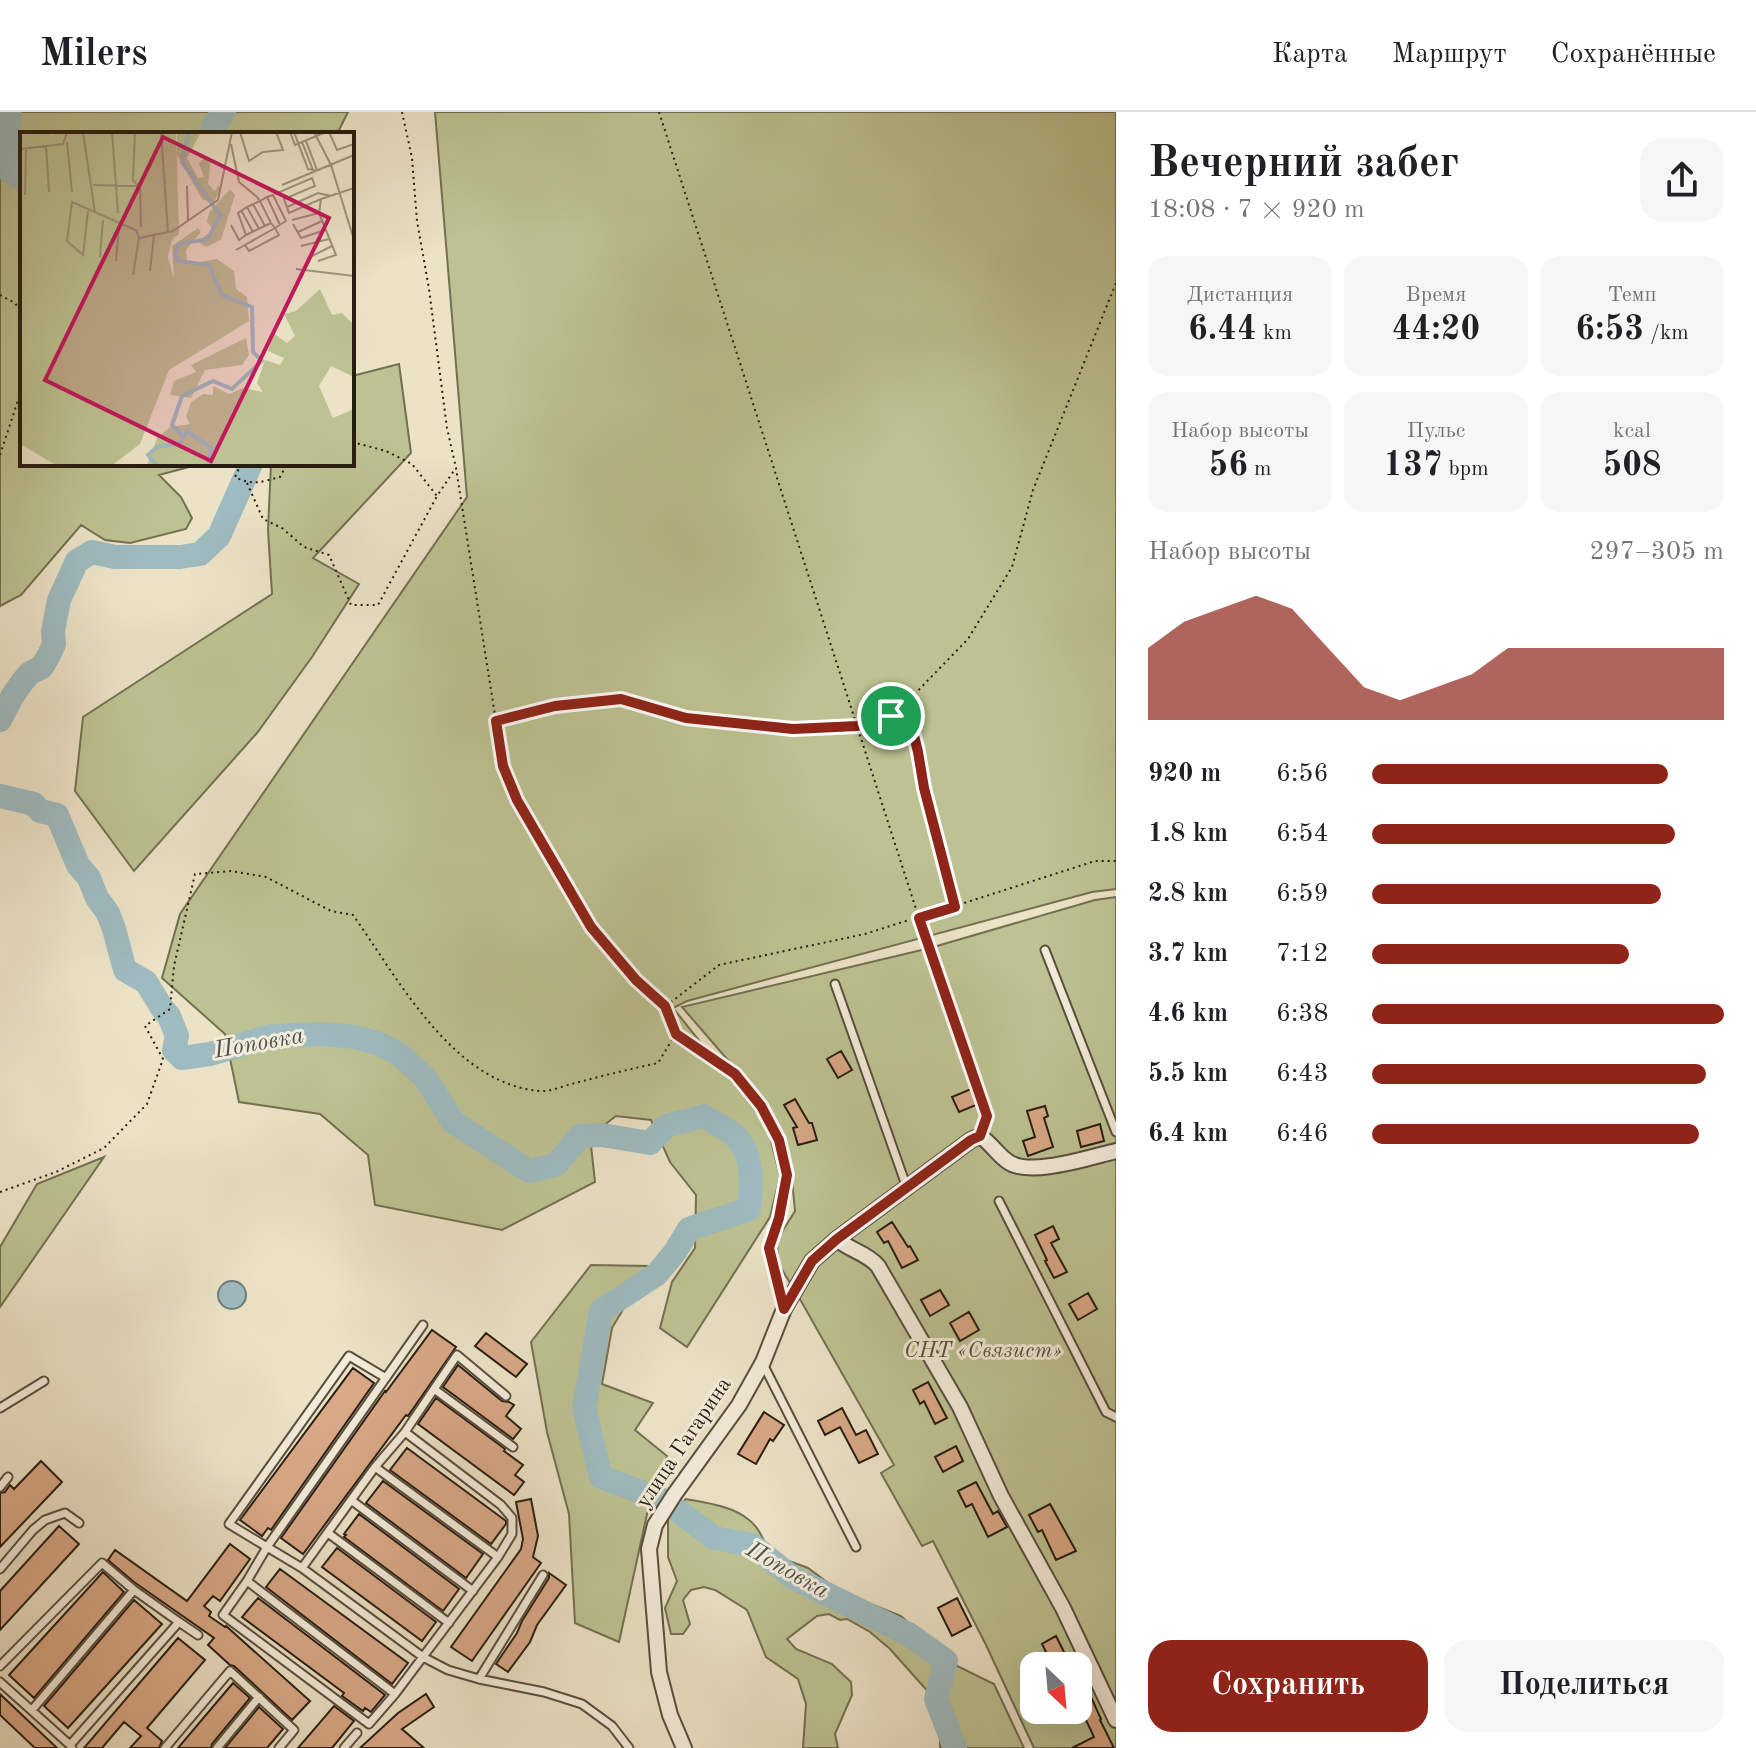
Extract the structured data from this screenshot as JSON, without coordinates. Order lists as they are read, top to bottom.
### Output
{
  "streets": {
    "street": ["улица Гагарина"]
  },
  "water": ["Поповка"],
  "parks": ["СНТ «Связист»"],
  "north": "bottom right",
  "page": {
    "header": "Milers",
    "nav": ["Карта", "Маршрут", "Сохранённые"],
    "heading": ["Вечерний забег", "18:08 · 7 × 920 m"],
    "stats": [
      ["Дистанция", "6.44 km"],
      ["Время", "44:20"],
      ["Темп", "6:53 /km"],
      ["Набор высоты", "56 m"],
      ["Пульс", "137 bpm"],
      ["kcal", "508"]
    ],
    "chart": ["Набор высоты", "297–305 m"],
    "list": [
      {
        "name": "920 m",
        "note": "6:56"
      },
      {
        "name": "1.8 km",
        "note": "6:54"
      },
      {
        "name": "2.8 km",
        "note": "6:59"
      },
      {
        "name": "3.7 km",
        "note": "7:12"
      },
      {
        "name": "4.6 km",
        "note": "6:38"
      },
      {
        "name": "5.5 km",
        "note": "6:43"
      },
      {
        "name": "6.4 km",
        "note": "6:46"
      }
    ],
    "buttons": ["Сохранить", "Поделиться"]
  }
}
